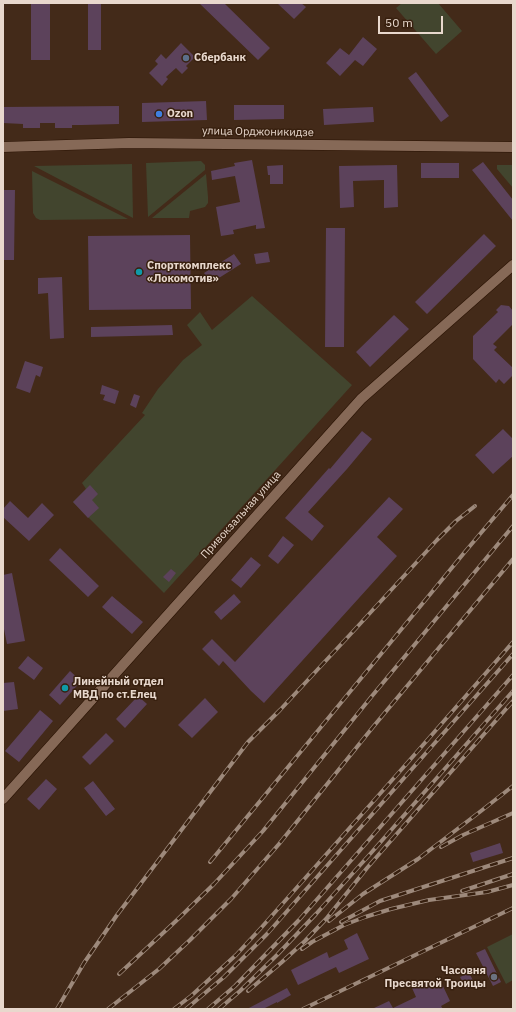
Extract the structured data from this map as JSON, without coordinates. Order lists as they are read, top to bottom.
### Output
{
  "streets": {
    "street": ["улица Орджоникидзе", "Привокзальная улица"]
  },
  "places": [
    "Сбербанк",
    "Ozon",
    "Спорткомплекс «Локомотив»",
    "Линейный отдел МВД по ст.Елец",
    "Часовня Пресвятой Троицы"
  ],
  "scale_bar": "50 m"
}
